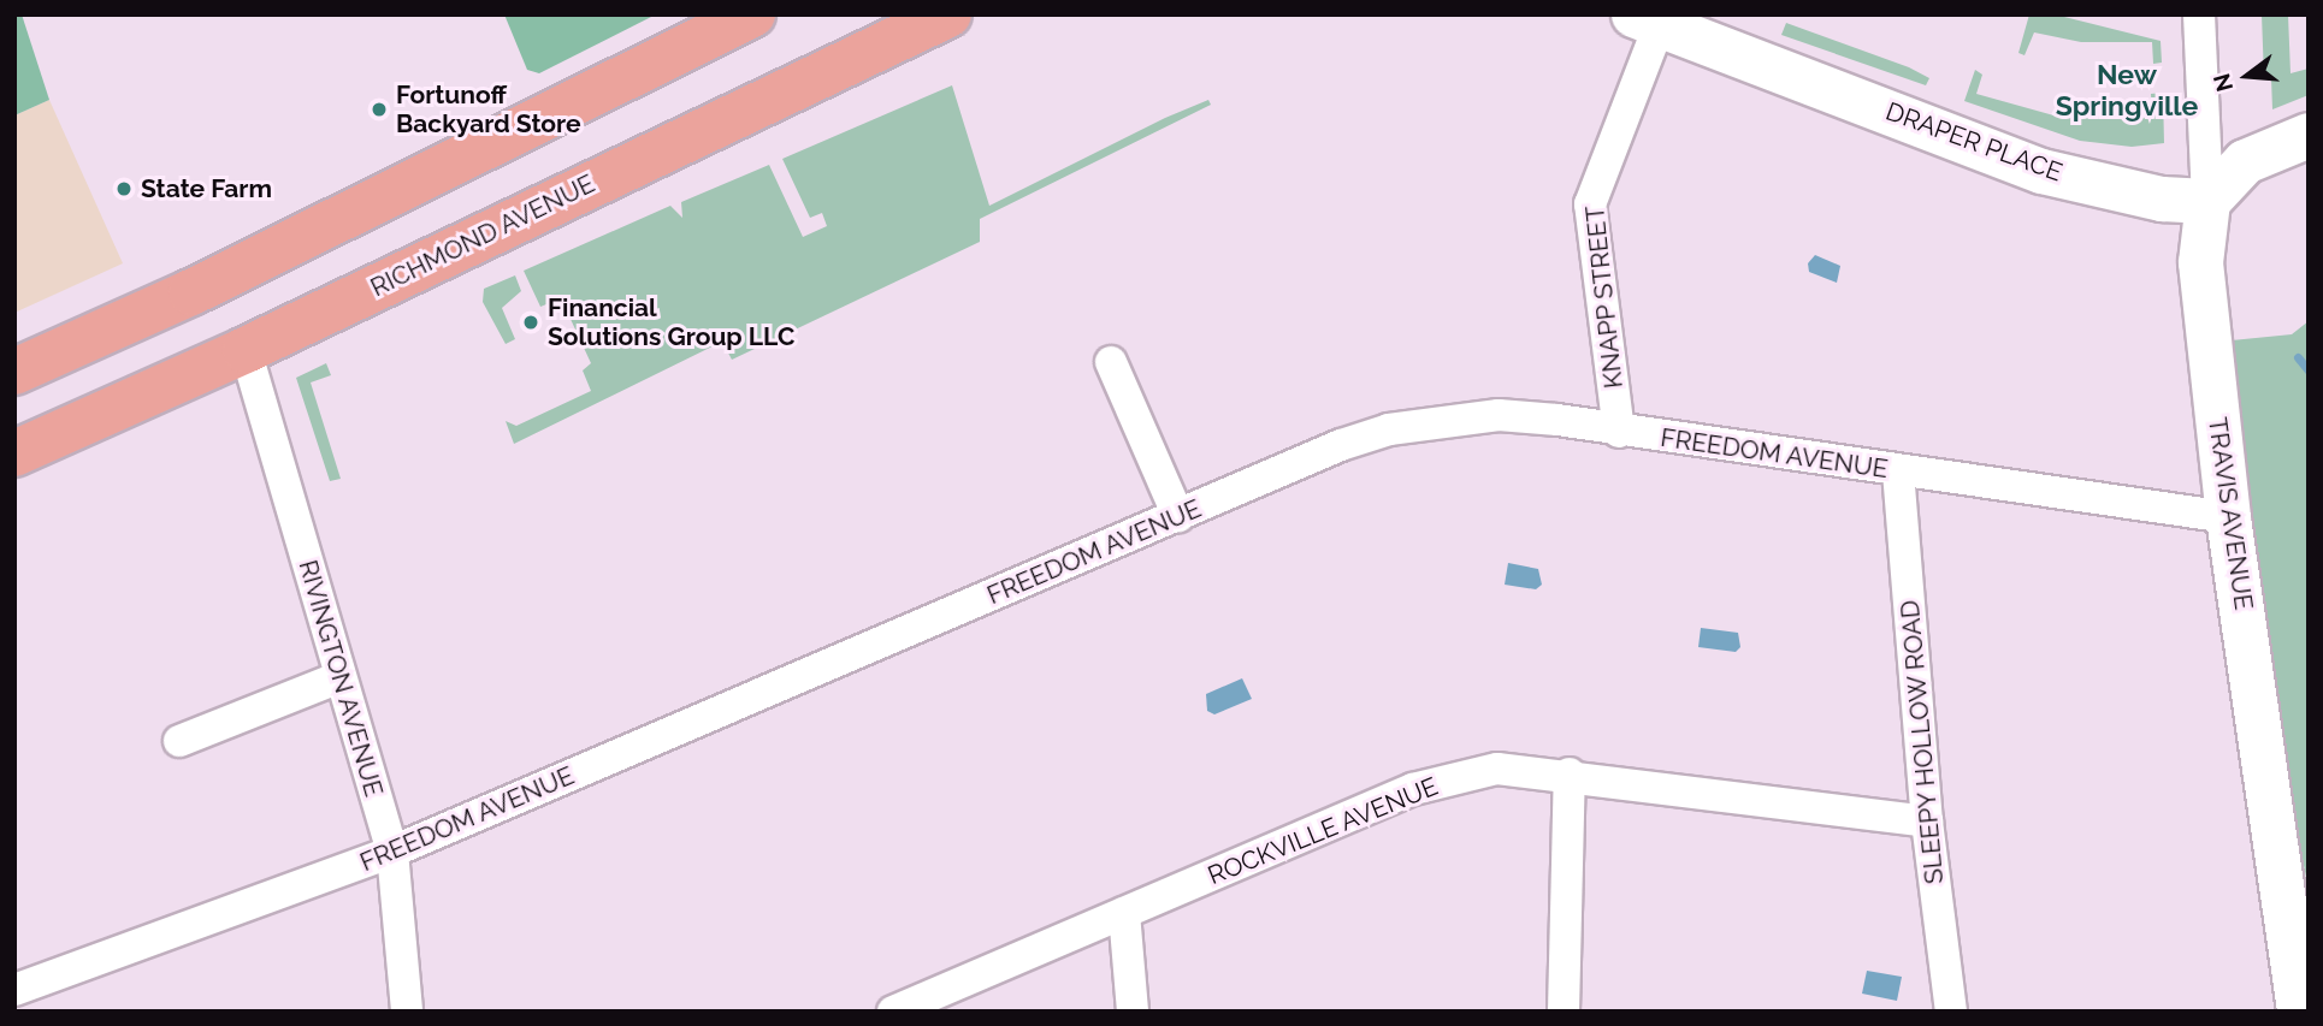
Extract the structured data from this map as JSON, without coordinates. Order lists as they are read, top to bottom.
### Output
{
  "streets": {
    "main road": ["RICHMOND AVENUE"],
    "street": [
      "DRAPER PLACE",
      "KNAPP STREET",
      "FREEDOM AVENUE",
      "TRAVIS AVENUE",
      "RIVINGTON AVENUE",
      "SLEEPY HOLLOW ROAD",
      "ROCKVILLE AVENUE"
    ]
  },
  "crossings": [
    ["DRAPER PLACE", "KNAPP STREET"],
    ["DRAPER PLACE", "TRAVIS AVENUE"],
    ["RICHMOND AVENUE", "RIVINGTON AVENUE"],
    ["KNAPP STREET", "FREEDOM AVENUE"],
    ["FREEDOM AVENUE", "TRAVIS AVENUE"],
    ["FREEDOM AVENUE", "RIVINGTON AVENUE"],
    ["FREEDOM AVENUE", "SLEEPY HOLLOW ROAD"],
    ["SLEEPY HOLLOW ROAD", "ROCKVILLE AVENUE"]
  ],
  "districts": ["New Springville"],
  "places": ["Fortunoff Backyard Store", "State Farm", "Financial Solutions Group LLC"],
  "north": "left"
}
